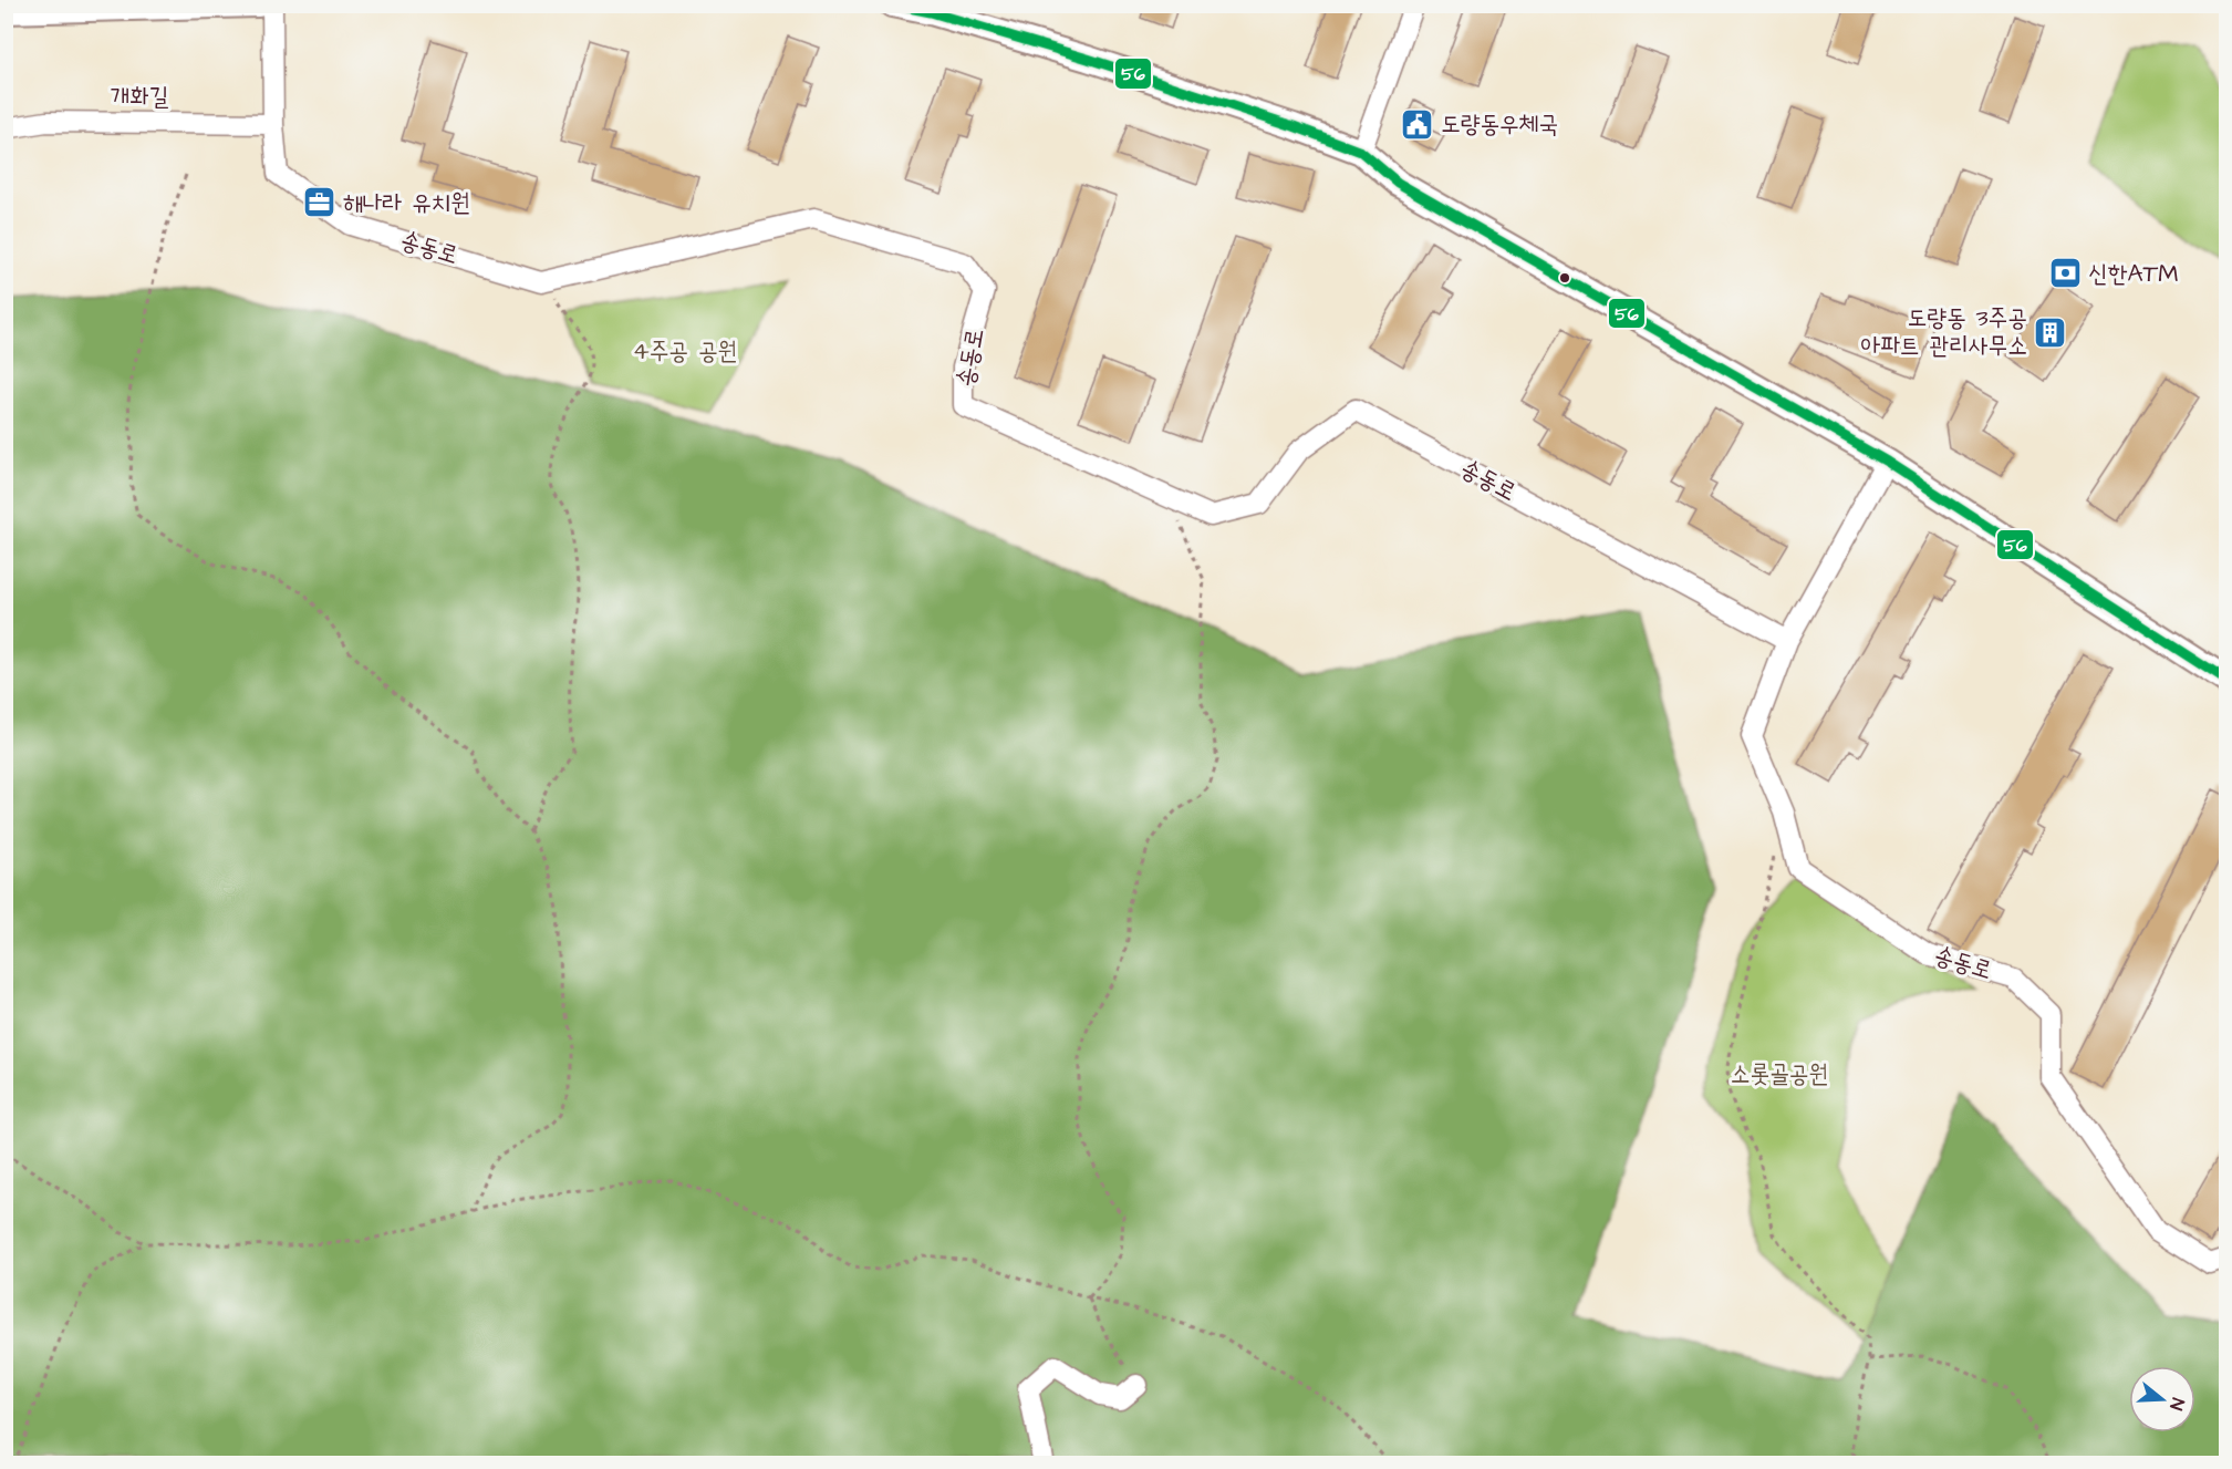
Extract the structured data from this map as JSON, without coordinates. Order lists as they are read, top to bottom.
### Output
{
  "streets": {
    "street": ["개화길", "송동로"]
  },
  "crossings": [
    ["개화길", "송동로"]
  ],
  "parks": ["4주공 공원", "소롯골공원"],
  "places": {
    "public building": ["도량동우체국"],
    "office": ["해나라 유치원"],
    "bank": ["신한ATM"],
    "building": ["도량동 3주공 아파트 관리사무소"]
  },
  "lines": ["transit line 56"],
  "north": "right"
}
